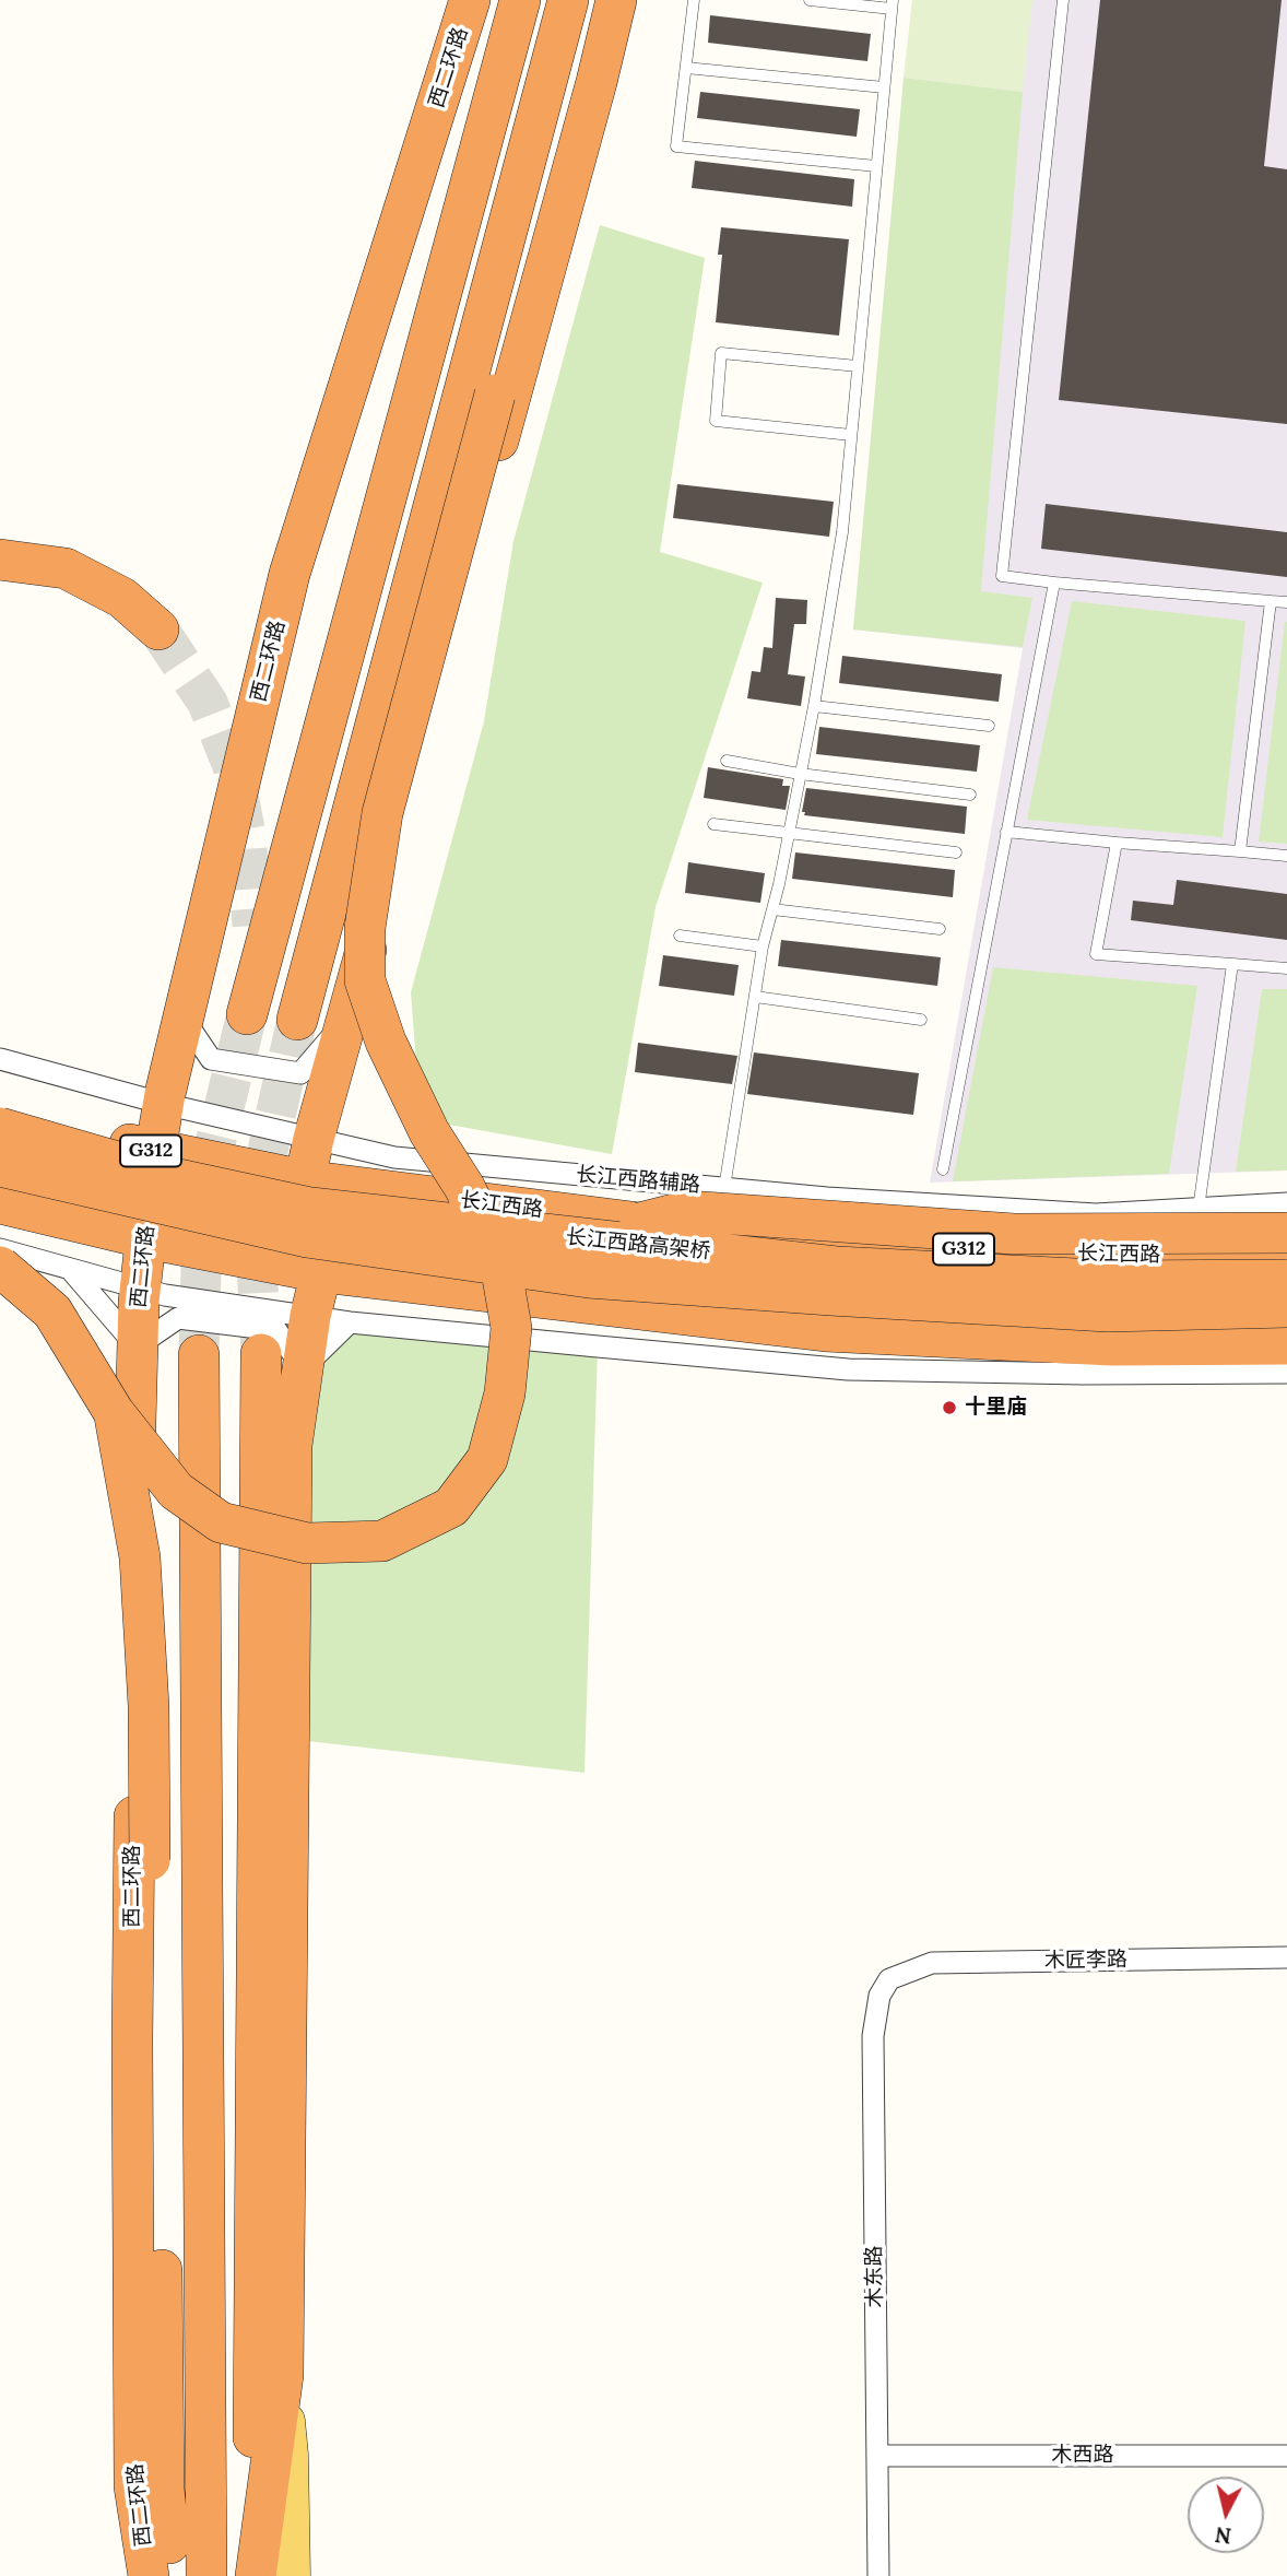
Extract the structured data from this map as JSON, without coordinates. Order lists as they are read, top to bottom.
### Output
{
  "streets": {
    "highway": [
      "西二环路",
      "G312",
      "长江西路",
      "长江西路高架桥"
    ],
    "street": [
      "长江西路辅路",
      "木匠李路",
      "木东路",
      "木西路"
    ]
  },
  "crossings": [
    ["西二环路", "长江西路辅路"],
    ["西二环路", "长江西路"],
    ["木匠李路", "木东路"],
    ["木东路", "木西路"]
  ],
  "places": ["十里庙"],
  "north": "bottom"
}
